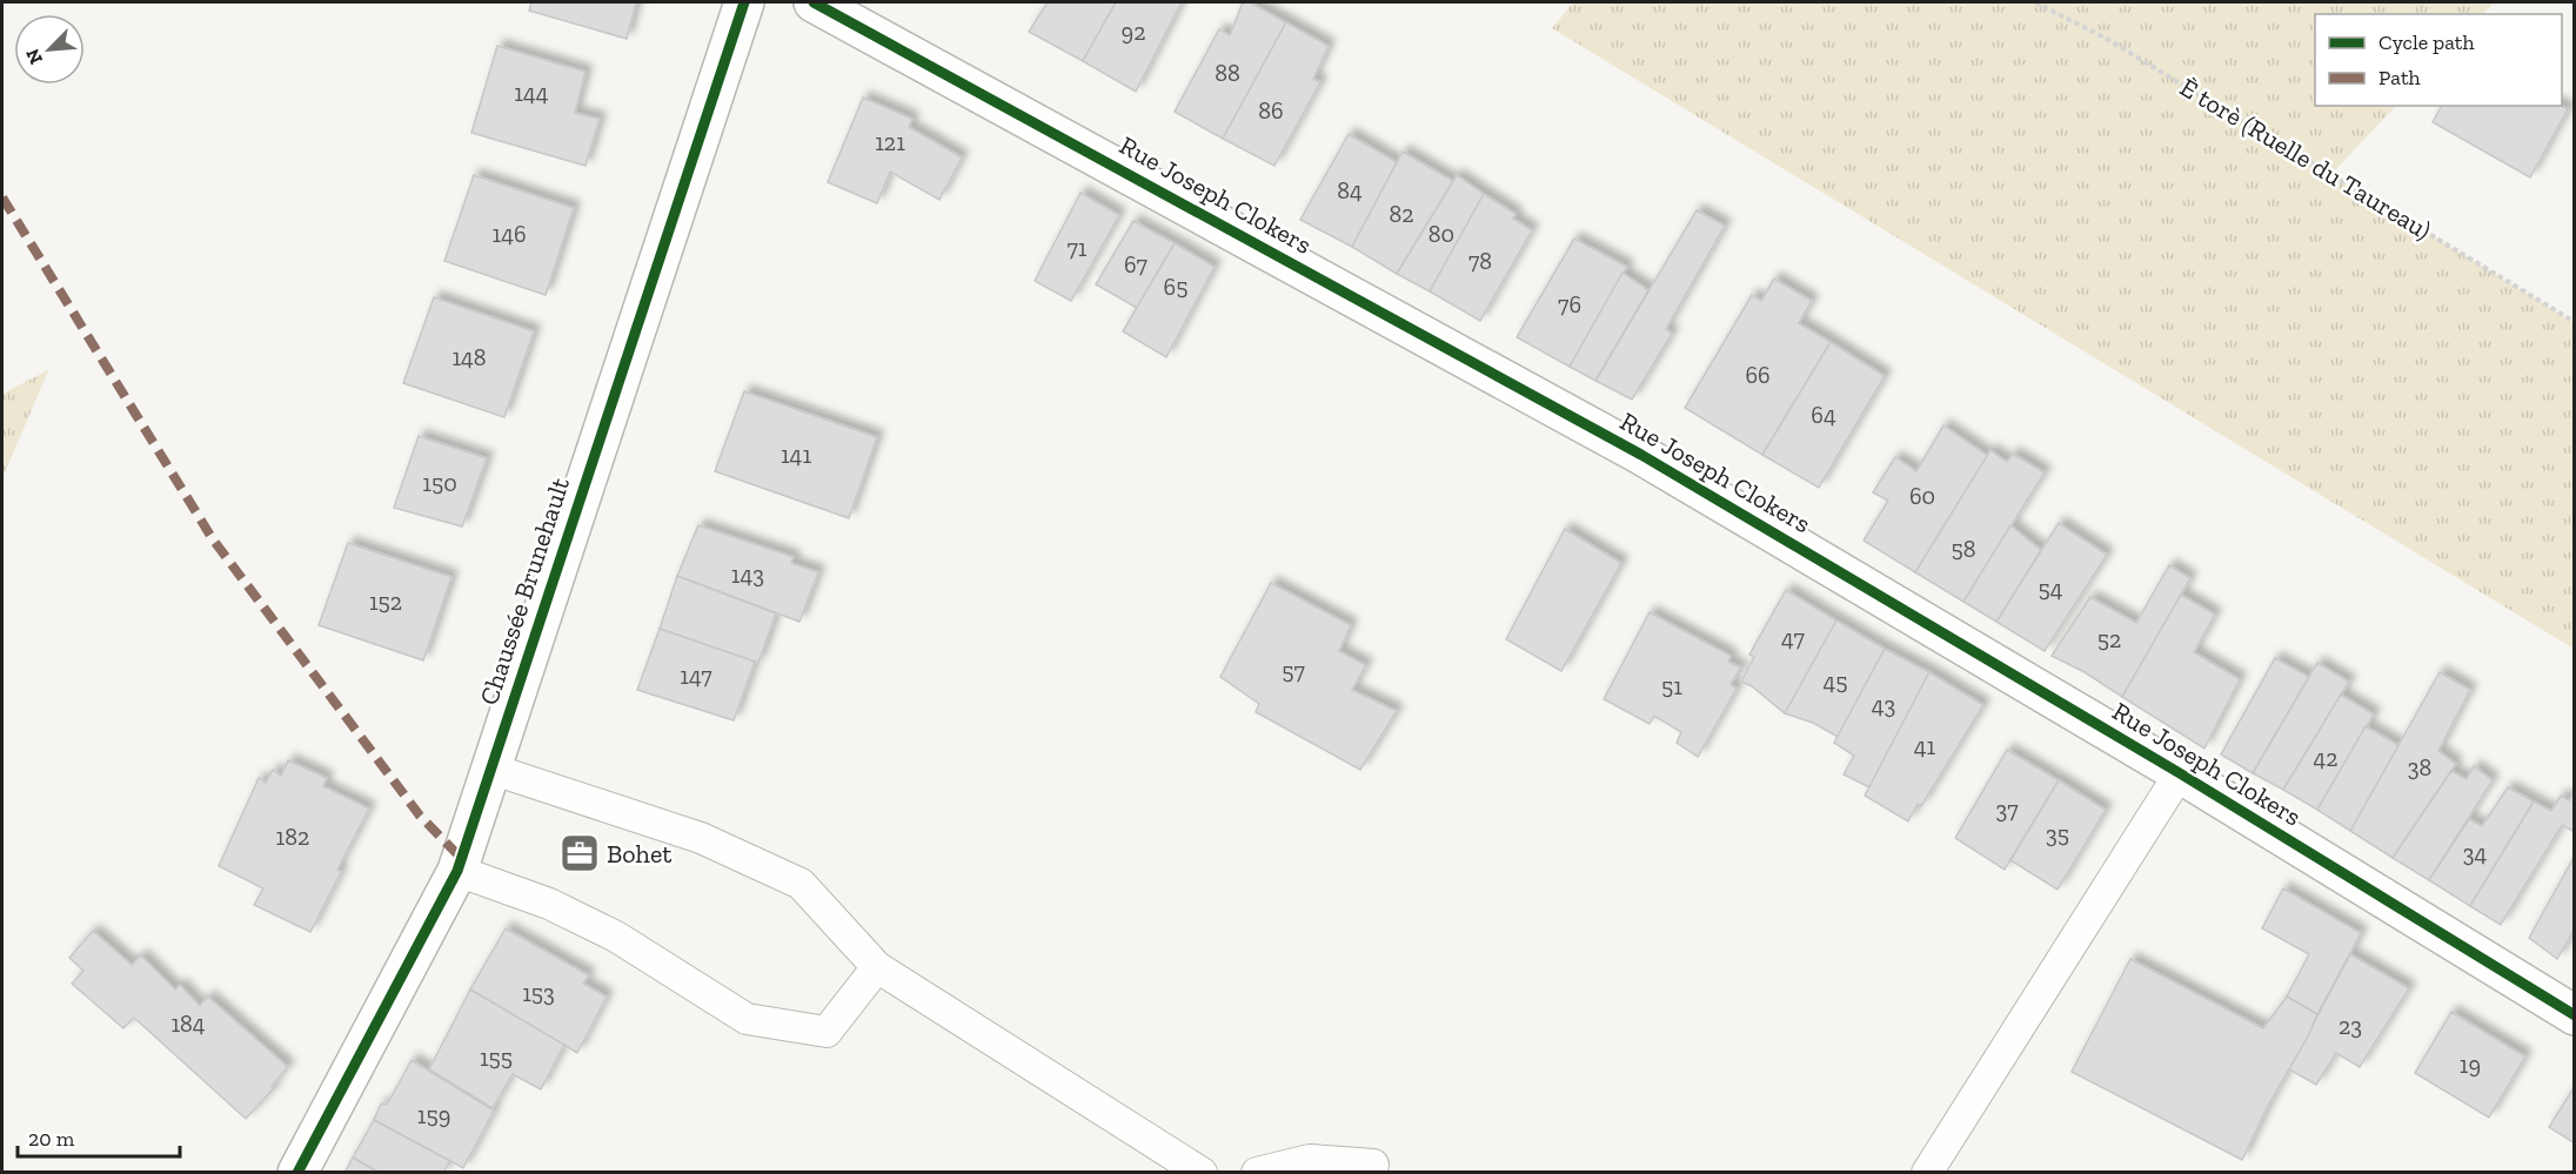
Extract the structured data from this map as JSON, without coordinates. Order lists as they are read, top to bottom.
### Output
{
  "streets": {
    "street": ["Rue Joseph Clokers", "Chaussée Brunehault"],
    "path": ["È torè (Ruelle du Taureau)"]
  },
  "places": {
    "office": ["Bohet"]
  },
  "house_numbers": [
    "92",
    "88",
    "144",
    "86",
    "121",
    "84",
    "82",
    "146",
    "80",
    "71",
    "78",
    "67",
    "65",
    "76",
    "148",
    "66",
    "64",
    "141",
    "150",
    "60",
    "58",
    "143",
    "54",
    "152",
    "47",
    "52",
    "57",
    "147",
    "45",
    "51",
    "43",
    "41",
    "42",
    "38",
    "37",
    "35",
    "182",
    "34",
    "153",
    "184",
    "23",
    "155",
    "19",
    "159"
  ],
  "legend": ["Cycle path", "Path"],
  "scale_bar": "20 m",
  "north": "bottom left"
}
